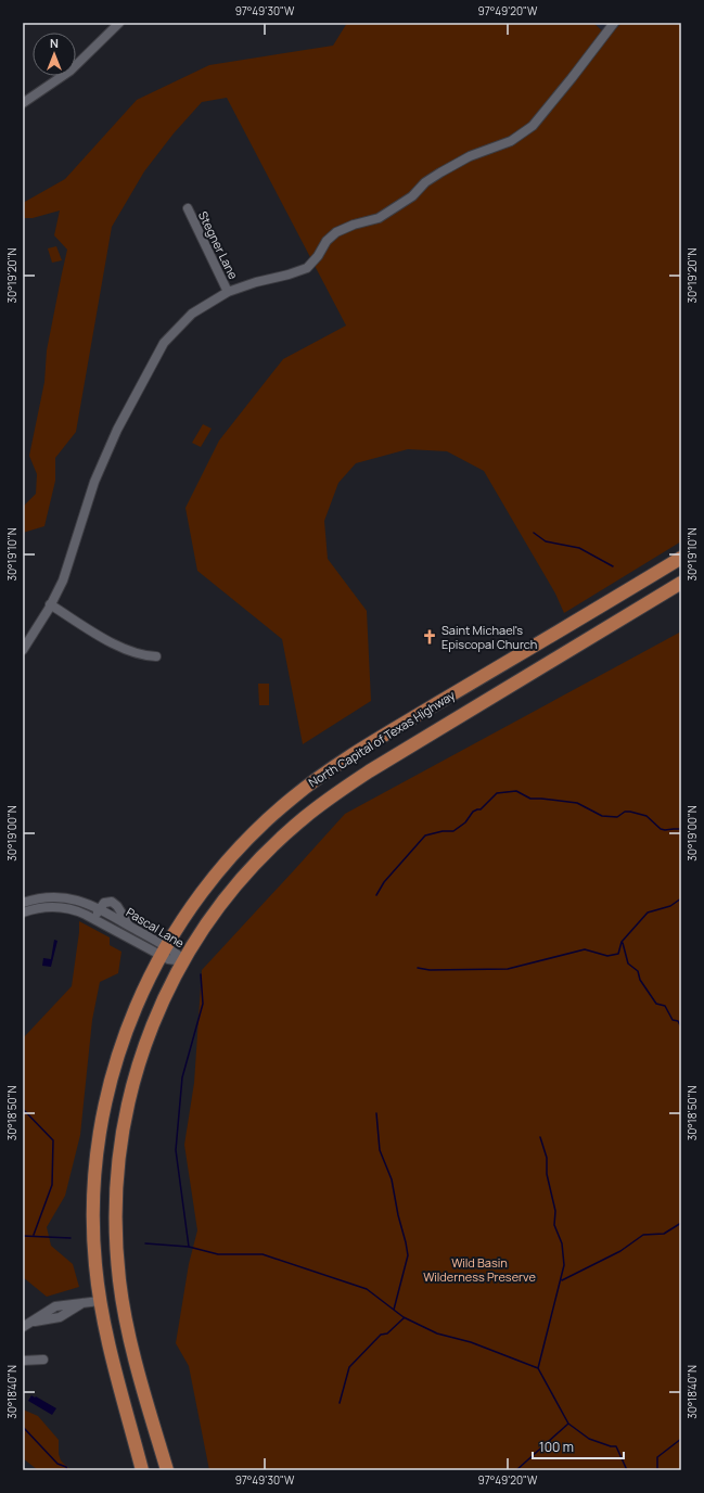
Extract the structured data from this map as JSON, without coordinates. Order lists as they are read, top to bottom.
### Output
{
  "streets": {
    "highway": ["North Capital of Texas Highway"],
    "street": ["Stegner Lane", "Pascal Lane"]
  },
  "crossings": [
    ["North Capital of Texas Highway", "Pascal Lane"]
  ],
  "parks": ["Wild Basin Wilderness Preserve"],
  "places": {
    "church": ["Saint Michael's Episcopal Church"]
  },
  "scale_bar": "100 m",
  "north": "top",
  "coordinates": [
    "97°49'30\"W",
    "97°49'20\"W",
    "30°19'20\"N",
    "30°19'10\"N",
    "30°19'00\"N",
    "30°18'50\"N",
    "30°18'40\"N"
  ]
}
